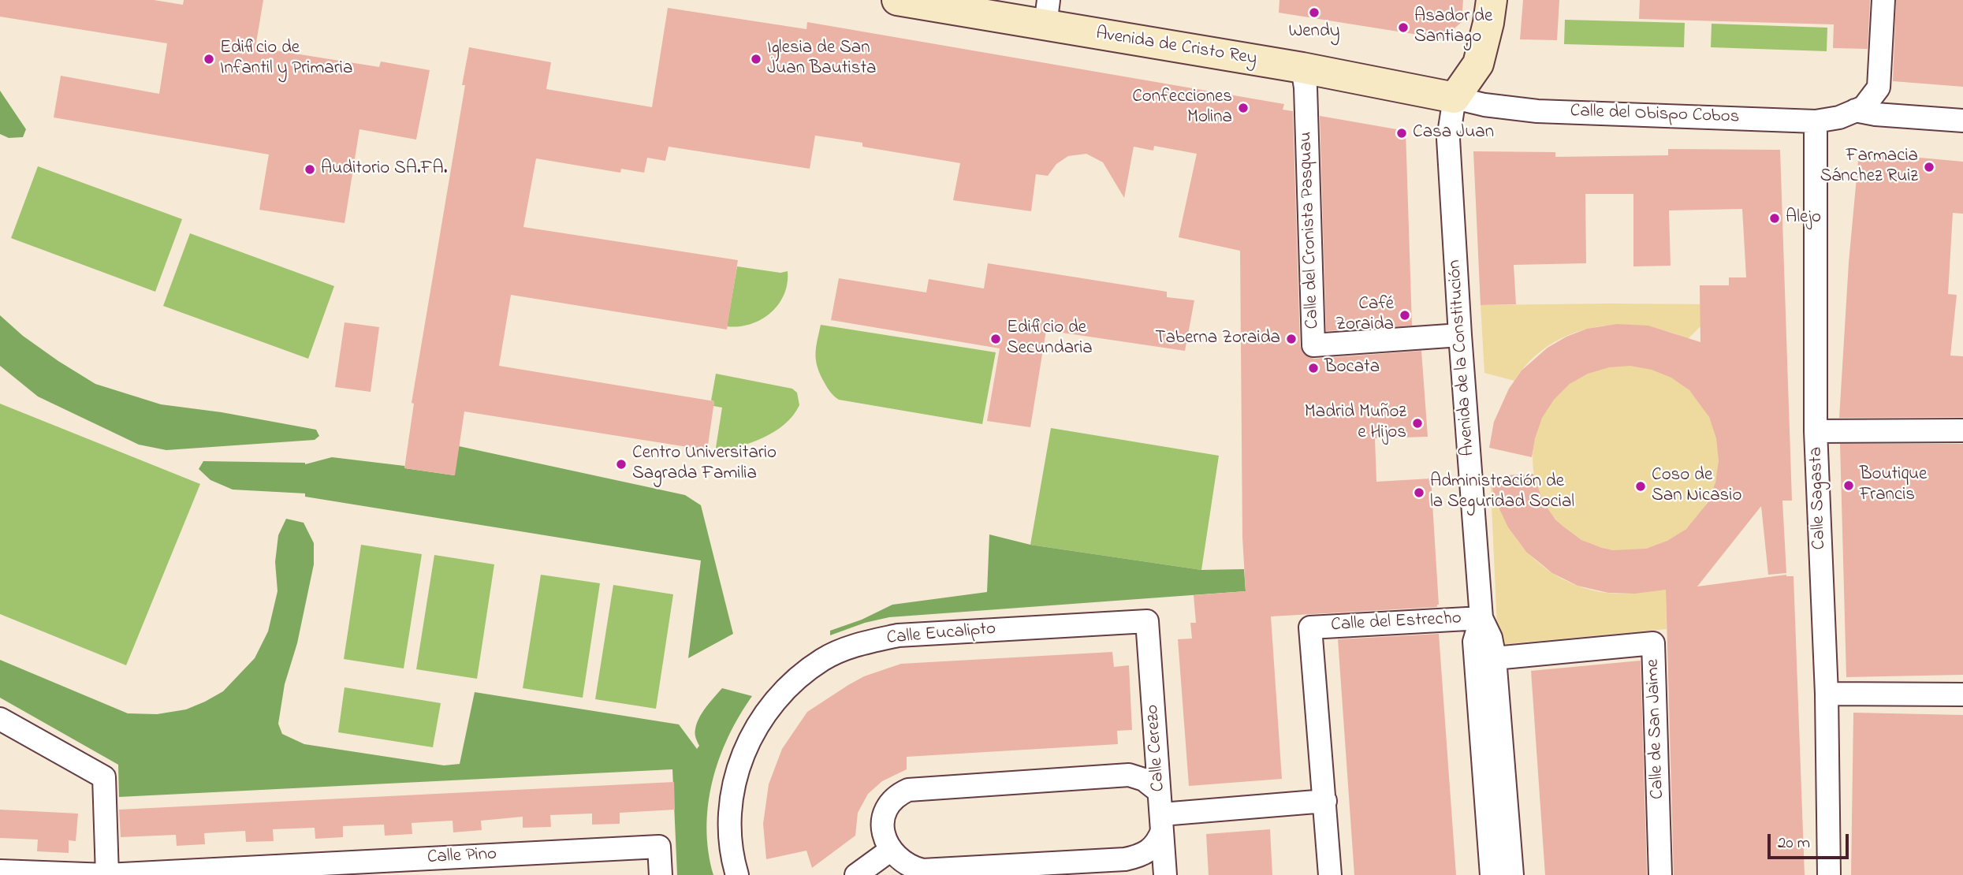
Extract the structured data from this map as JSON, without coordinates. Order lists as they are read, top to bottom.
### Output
{
  "streets": {
    "street": [
      "Avenida de Cristo Rey",
      "Calle del Obispo Cobos",
      "Calle del Cronista Pasquau",
      "Avenida de la Constitución",
      "Calle Sagasta",
      "Calle del Estrecho",
      "Calle Eucalipto",
      "Calle de San Jaime",
      "Calle Cerezo",
      "Calle Pino"
    ]
  },
  "crossings": [
    ["Avenida de Cristo Rey", "Calle del Obispo Cobos"],
    ["Avenida de Cristo Rey", "Calle del Cronista Pasquau"],
    ["Avenida de Cristo Rey", "Avenida de la Constitución"],
    ["Calle del Obispo Cobos", "Avenida de la Constitución"],
    ["Calle del Obispo Cobos", "Calle Sagasta"],
    ["Calle del Cronista Pasquau", "Avenida de la Constitución"],
    ["Avenida de la Constitución", "Calle del Estrecho"],
    ["Avenida de la Constitución", "Calle de San Jaime"],
    ["Calle Eucalipto", "Calle Cerezo"]
  ],
  "places": [
    "Wendy",
    "Asador de Santiago",
    "Edificio de Infantil y Primaria",
    "Iglesia de San Juan Bautista",
    "Confecciones Molina",
    "Casa Juan",
    "Farmacia Sánchez Ruiz",
    "Auditorio SA.FA.",
    "Alejo",
    "Café Zoraida",
    "Edificio de Secundaria",
    "Taberna Zoraida",
    "Bocata",
    "Madrid Muñoz e Hijos",
    "Centro Universitario Sagrada Familia",
    "Boutique Francis",
    "Coso de San Nicasio",
    "Administración de la Seguridad Social"
  ],
  "scale_bar": "20 m"
}
